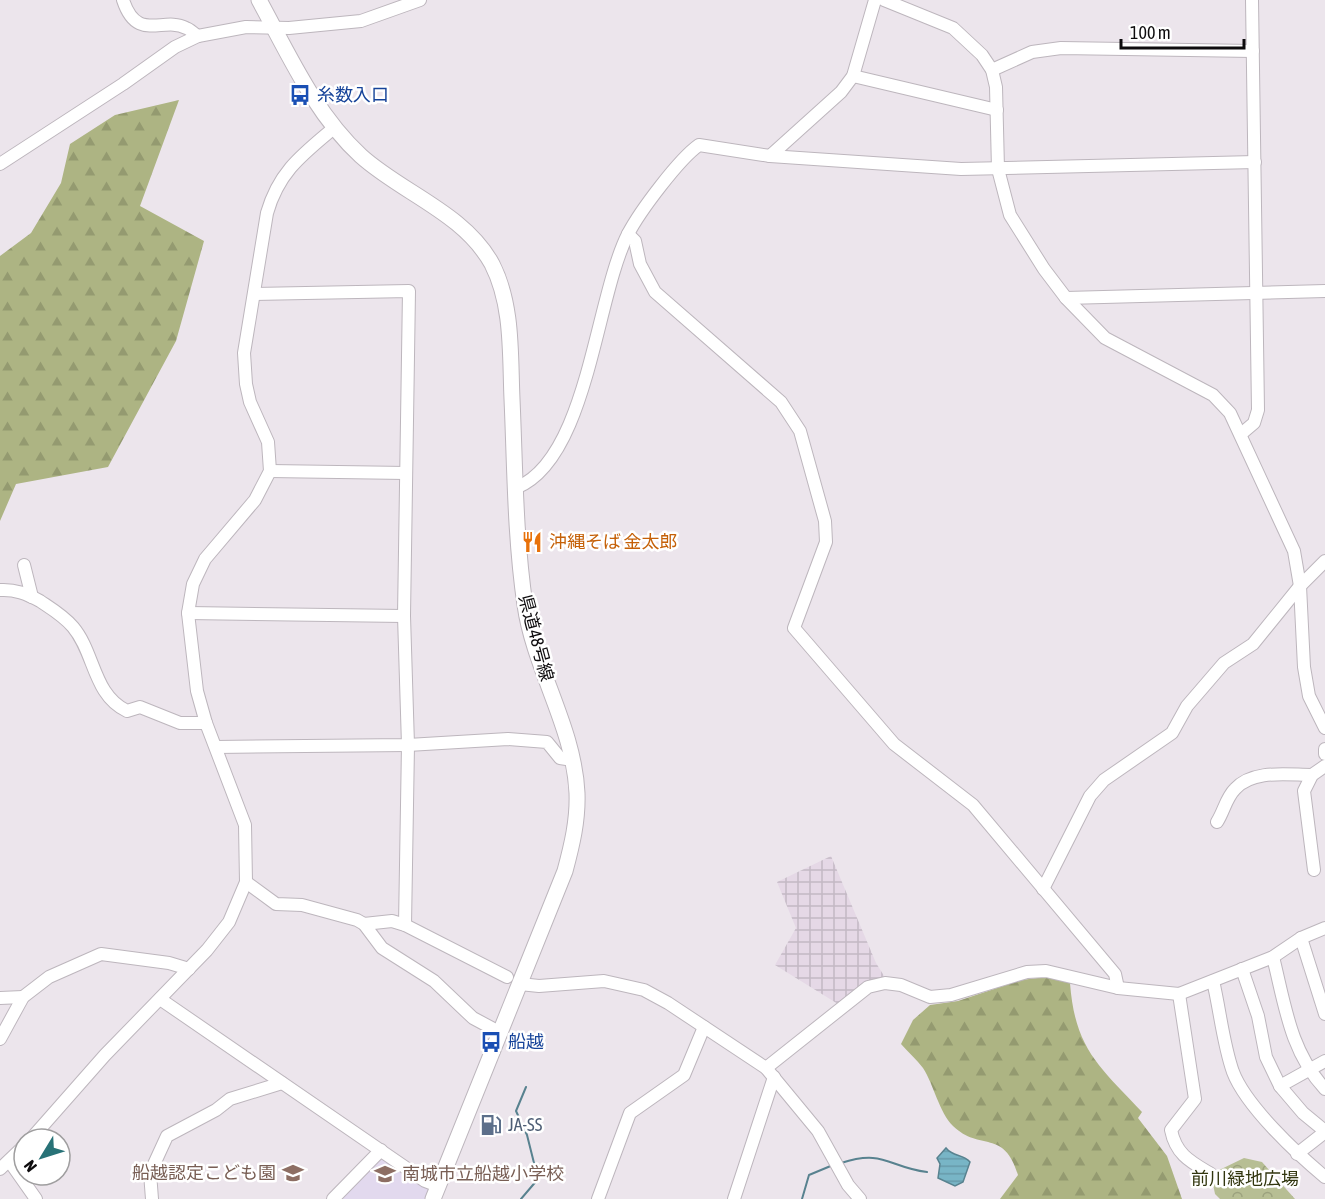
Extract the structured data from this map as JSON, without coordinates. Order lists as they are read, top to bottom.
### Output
{
  "streets": {
    "main road": ["県道48号線"]
  },
  "parks": ["前川緑地広場"],
  "places": {
    "bus stop": ["糸数入口", "船越"],
    "restaurant": ["沖縄そば 金太郎"],
    "fuel station": ["JA-SS"],
    "school or university": ["船越認定こども園", "南城市立船越小学校"]
  },
  "scale_bar": "100 m",
  "north": "bottom left"
}
